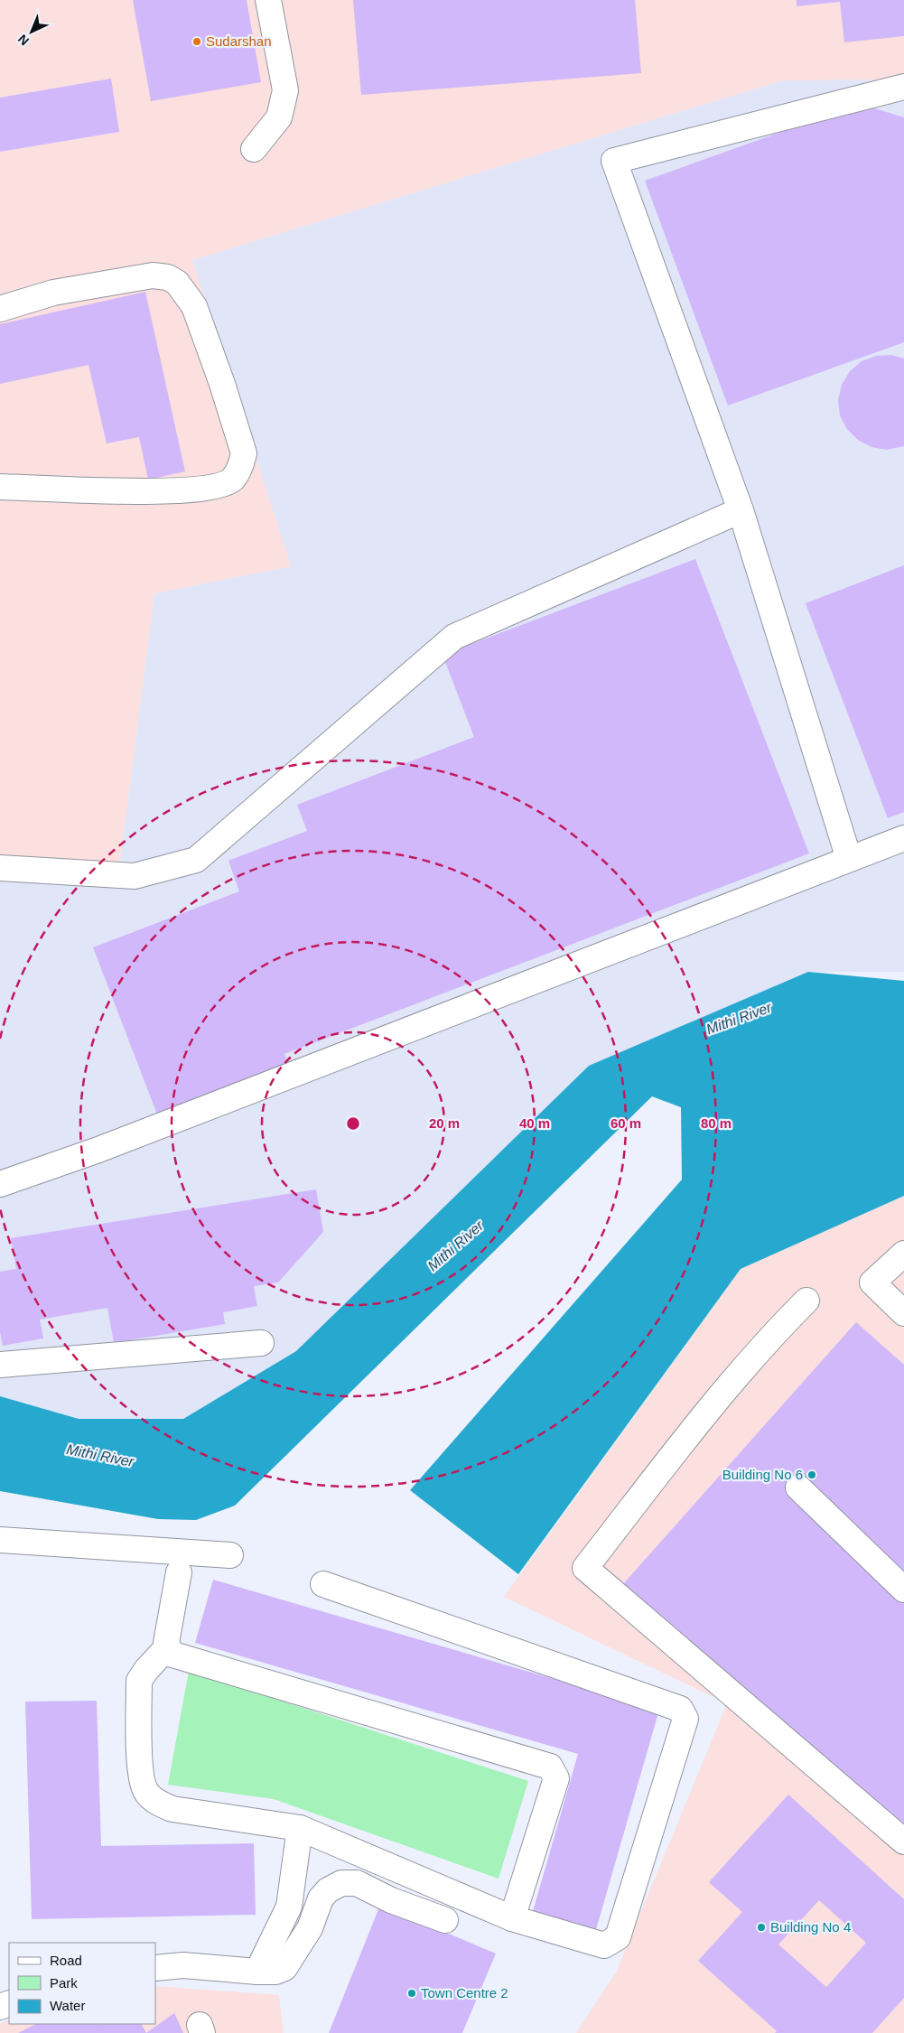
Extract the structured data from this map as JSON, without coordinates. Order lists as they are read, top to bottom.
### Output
{
  "water": ["Mithi River"],
  "places": [
    "Sudarshan",
    "Building No 6",
    "Building No 4",
    "Town Centre 2"
  ],
  "legend": ["Road", "Park", "Water"],
  "north": "bottom left",
  "rings": [
    "20 m",
    "40 m",
    "60 m",
    "80 m"
  ]
}
